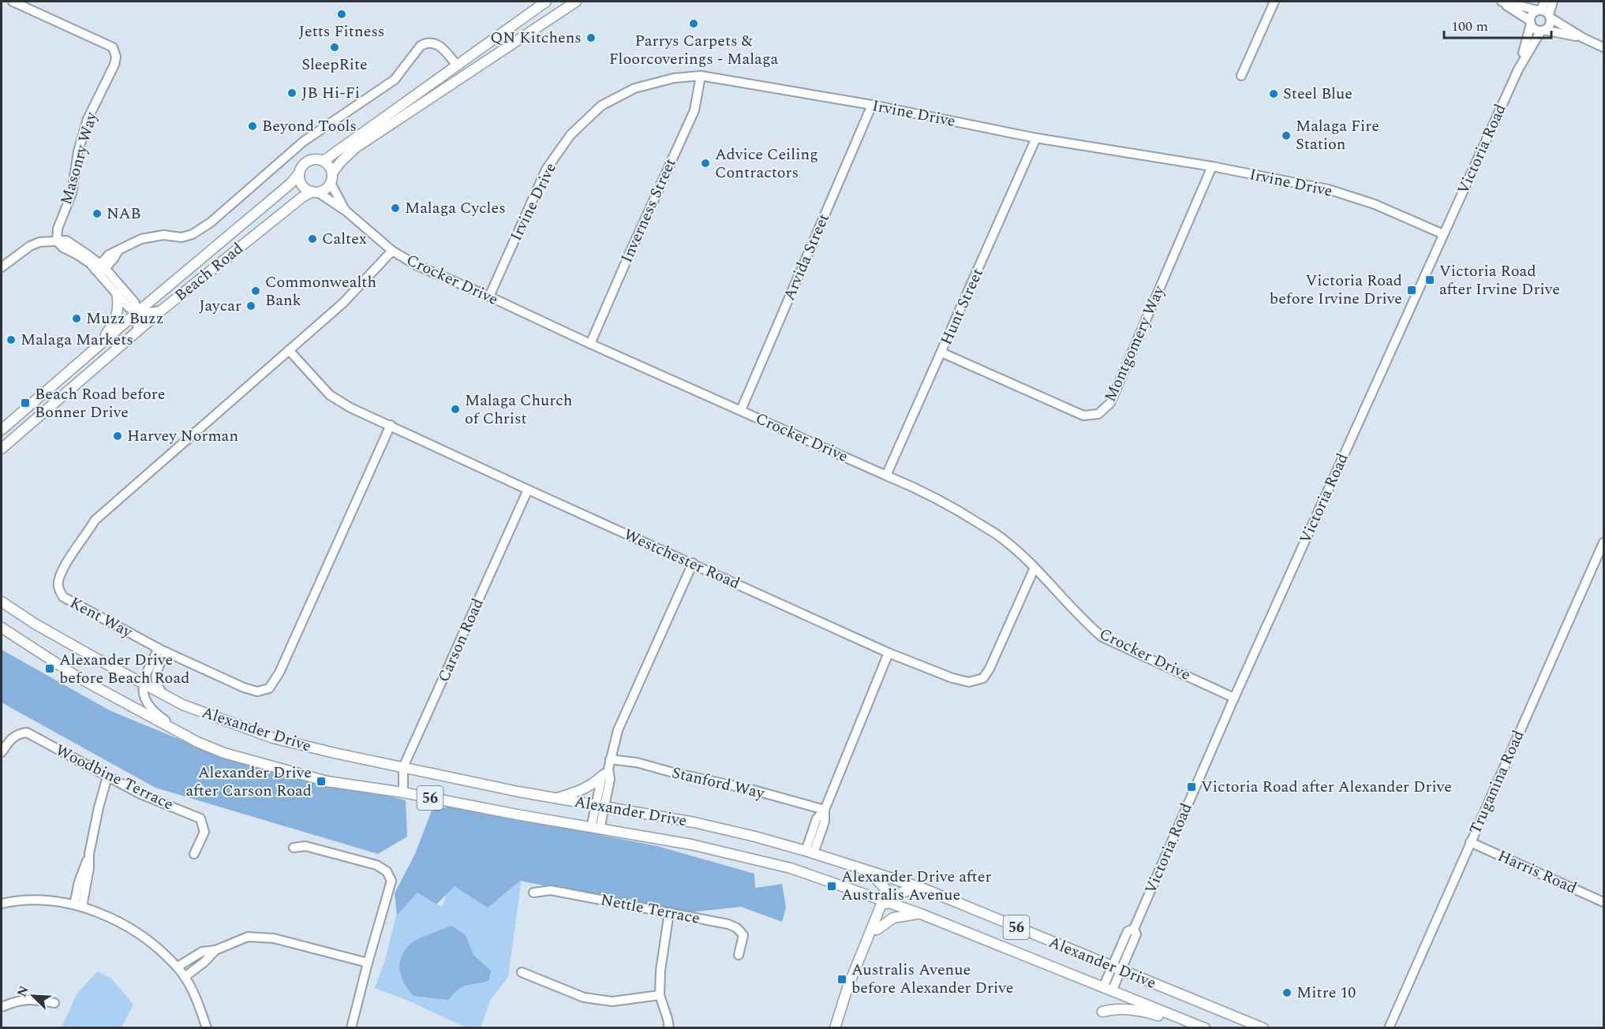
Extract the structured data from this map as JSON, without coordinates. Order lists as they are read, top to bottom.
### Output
{
  "streets": {
    "main road": ["Beach Road", "Alexander Drive", "56"],
    "street": [
      "Irvine Drive",
      "Victoria Road",
      "Masonry Way",
      "Inverness Street",
      "Arvida Street",
      "Crocker Drive",
      "Hunt Street",
      "Montgomery Way",
      "Westchester Road",
      "Kent Way",
      "Carson Road",
      "Woodbine Terrace",
      "Truganina Road",
      "Stanford Way",
      "Harris Road",
      "Nettle Terrace"
    ]
  },
  "crossings": [
    ["Irvine Drive", "Victoria Road"],
    ["Irvine Drive", "Inverness Street"],
    ["Irvine Drive", "Arvida Street"],
    ["Irvine Drive", "Crocker Drive"],
    ["Irvine Drive", "Hunt Street"],
    ["Irvine Drive", "Montgomery Way"],
    ["Victoria Road", "Crocker Drive"],
    ["Victoria Road", "Alexander Drive"],
    ["Inverness Street", "Crocker Drive"],
    ["Arvida Street", "Crocker Drive"],
    ["Beach Road", "Crocker Drive"],
    ["Crocker Drive", "Hunt Street"],
    ["Crocker Drive", "Westchester Road"],
    ["Crocker Drive", "Kent Way"],
    ["Hunt Street", "Montgomery Way"],
    ["Westchester Road", "Kent Way"],
    ["Westchester Road", "Carson Road"],
    ["Carson Road", "Alexander Drive"],
    ["Truganina Road", "Harris Road"]
  ],
  "places": {
    "other": [
      "Jetts Fitness",
      "Parrys Carpets & Floorcoverings - Malaga",
      "QN Kitchens",
      "SleepRite",
      "JB Hi-Fi",
      "Steel Blue",
      "Beyond Tools",
      "Malaga Fire Station",
      "Advice Ceiling Contractors",
      "Malaga Cycles",
      "NAB",
      "Caltex",
      "Commonwealth Bank",
      "Jaycar",
      "Muzz Buzz",
      "Malaga Markets",
      "Malaga Church of Christ",
      "Harvey Norman",
      "Mitre 10"
    ],
    "transit": [
      "Victoria Road after Irvine Drive",
      "Victoria Road before Irvine Drive",
      "Beach Road before Bonner Drive",
      "Alexander Drive before Beach Road",
      "Alexander Drive after Carson Road",
      "Victoria Road after Alexander Drive",
      "Alexander Drive after Australis Avenue",
      "Australis Avenue before Alexander Drive"
    ]
  },
  "scale_bar": "100 m",
  "north": "top left"
}
